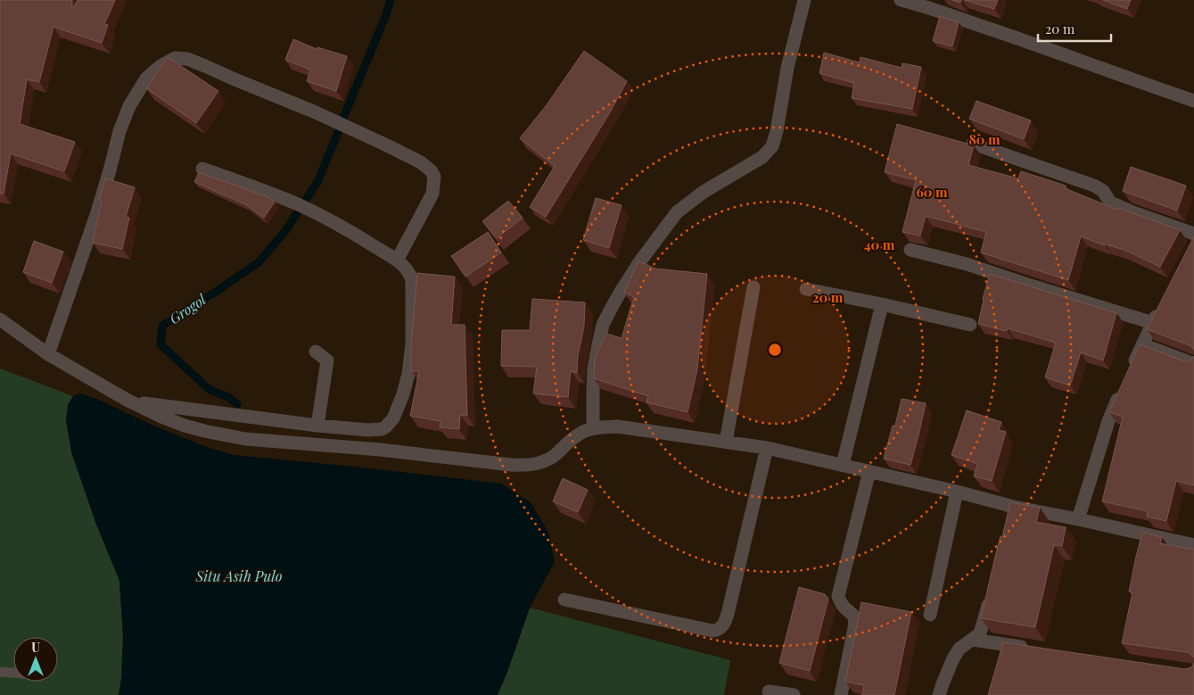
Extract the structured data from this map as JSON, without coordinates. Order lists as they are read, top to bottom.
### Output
{
  "water": ["Grogol", "Situ Asih Pulo"],
  "scale_bar": "20 m",
  "north": "top",
  "rings": [
    "80 m",
    "60 m",
    "40 m",
    "20 m"
  ]
}
